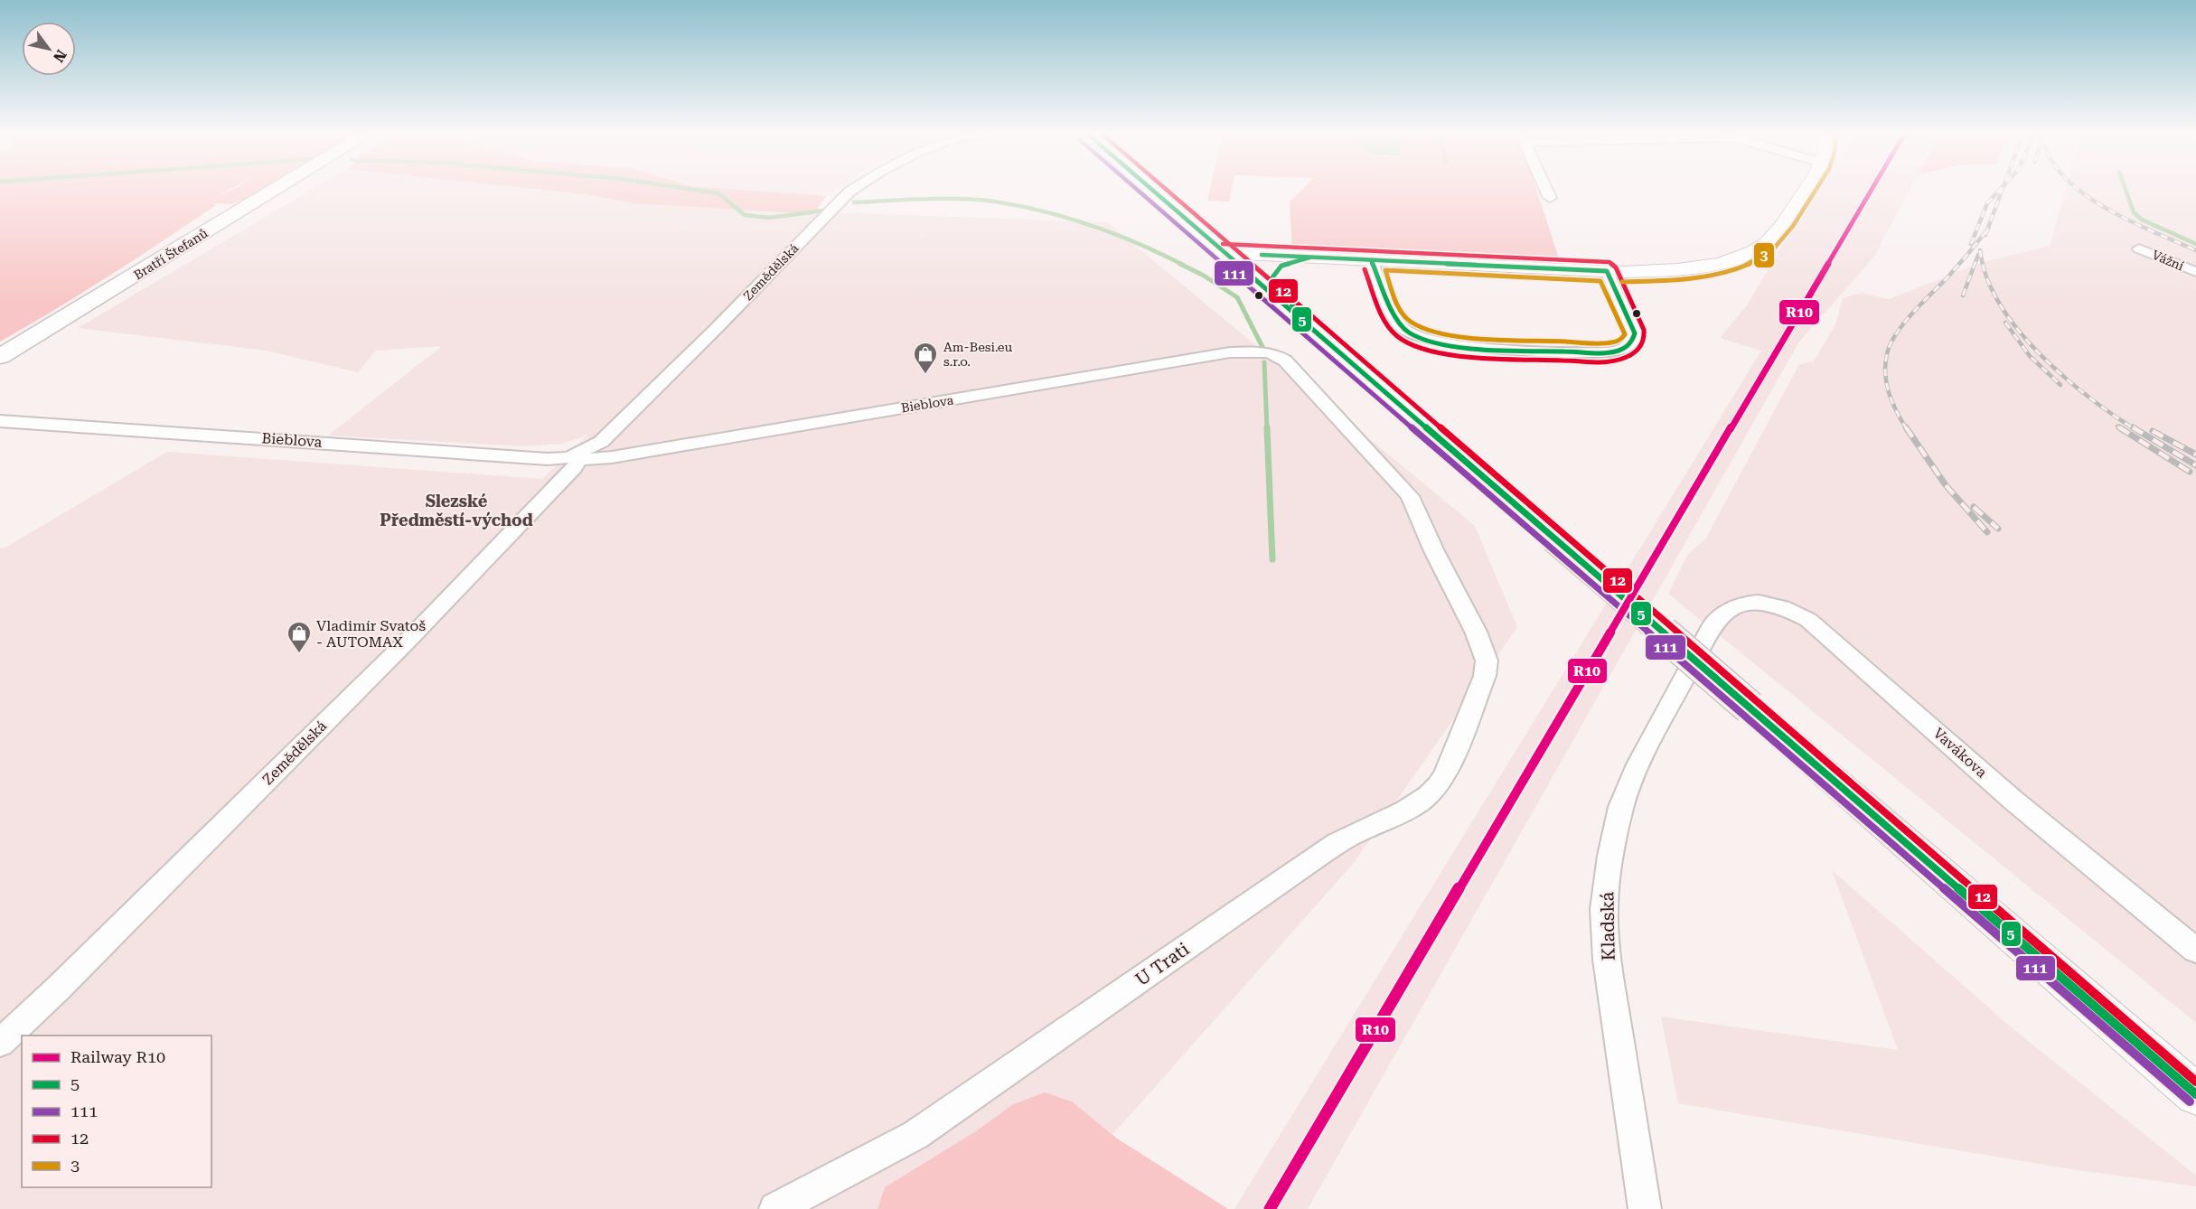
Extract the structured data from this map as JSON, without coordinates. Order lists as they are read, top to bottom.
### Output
{
  "streets": {
    "main road": ["Bratří Štefanů"],
    "street": [
      "Vážní",
      "Zemědělská",
      "Bieblova",
      "Vavákova",
      "Kladská",
      "U Trati"
    ]
  },
  "crossings": [
    ["Zemědělská", "Bieblova"],
    ["Bieblova", "U Trati"],
    ["Vavákova", "Kladská"]
  ],
  "districts": ["Slezské Předměstí-východ"],
  "places": {
    "shop": ["Am-Besi.eu s.r.o.", "Vladimír Svatoš - AUTOMAX"]
  },
  "lines": [
    "rail line R10",
    "transit line 5",
    "transit line 111",
    "transit line 12",
    "transit line 3"
  ],
  "legend": [
    "Railway R10",
    "5",
    "111",
    "12",
    "3"
  ],
  "north": "bottom right"
}
